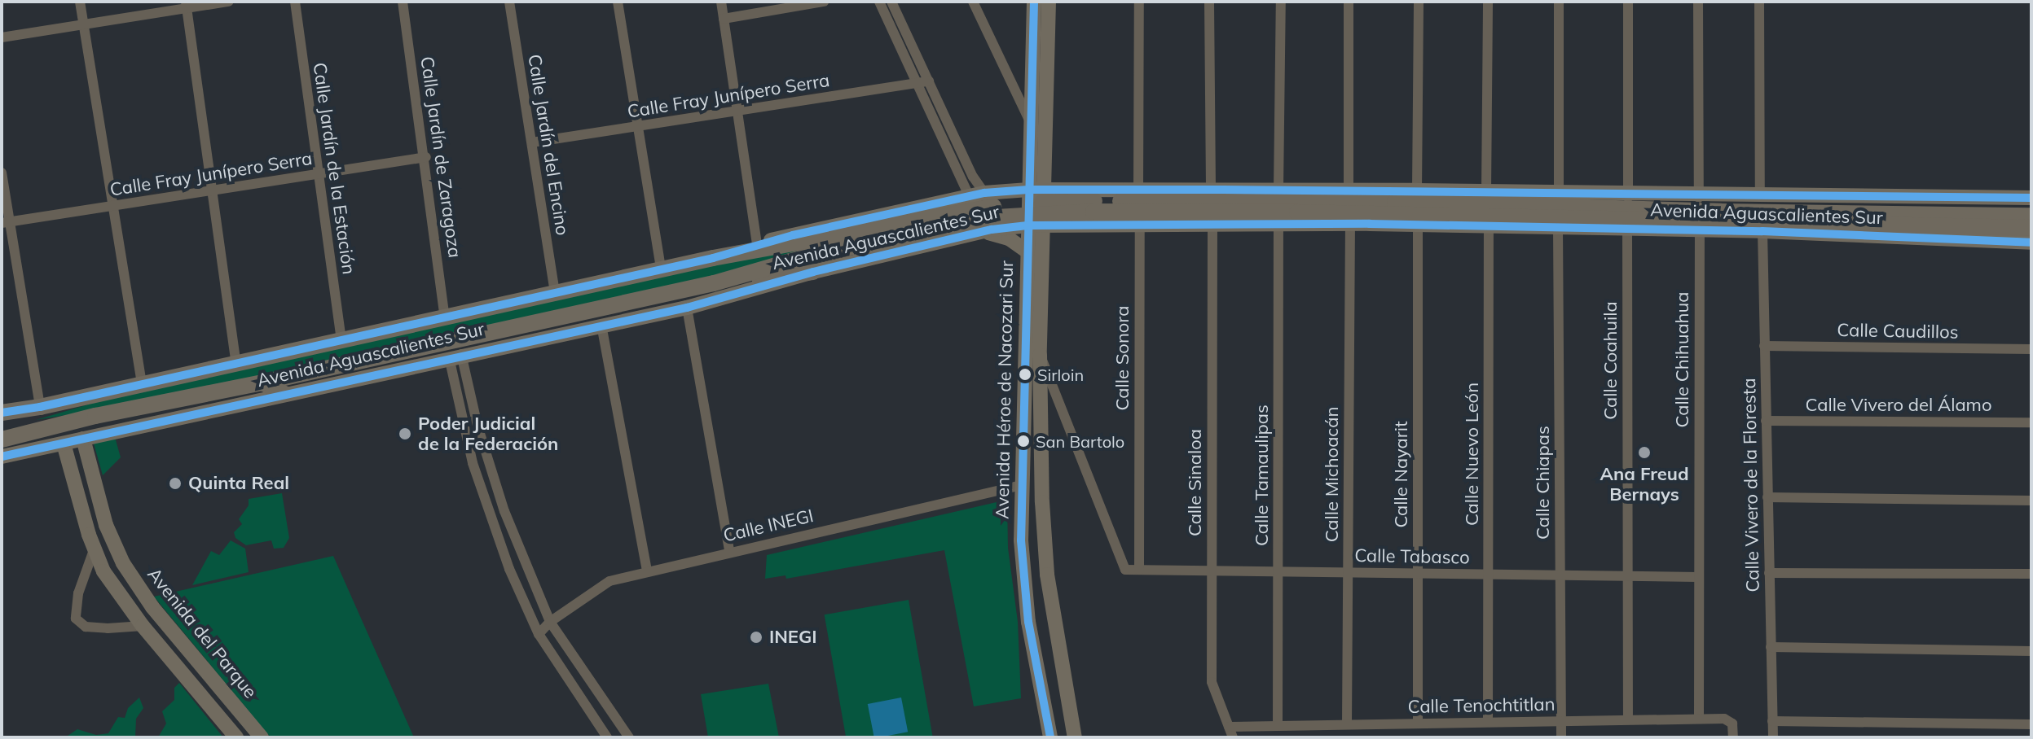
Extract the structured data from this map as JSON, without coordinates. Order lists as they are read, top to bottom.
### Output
{
  "streets": {
    "main road": ["Avenida Aguascalientes Sur"],
    "street": [
      "Calle Fray Junípero Serra",
      "Calle Jardín del Encino",
      "Calle Jardín de Zaragoza",
      "Calle Jardín de la Estación",
      "Calle Caudillos",
      "Calle Sonora",
      "Calle Chihuahua",
      "Calle Coahuila",
      "Avenida Héroe de Nacozari Sur",
      "Calle Vivero del Álamo",
      "Calle Nuevo León",
      "Calle Michoacán",
      "Calle Nayarit",
      "Calle Tamaulipas",
      "Calle Sinaloa",
      "Calle Chiapas",
      "Calle Vivero de la Floresta",
      "Calle INEGI",
      "Calle Tabasco",
      "Avenida del Parque",
      "Calle Tenochtitlan"
    ]
  },
  "crossings": [
    ["Calle Fray Junípero Serra", "Calle Jardín del Encino"],
    ["Calle Fray Junípero Serra", "Calle Jardín de Zaragoza"],
    ["Calle Fray Junípero Serra", "Calle Jardín de la Estación"],
    ["Calle Jardín del Encino", "Avenida Aguascalientes Sur"],
    ["Calle Jardín de Zaragoza", "Avenida Aguascalientes Sur"],
    ["Calle Jardín de la Estación", "Avenida Aguascalientes Sur"],
    ["Avenida Aguascalientes Sur", "Calle Sonora"],
    ["Avenida Aguascalientes Sur", "Calle Chihuahua"],
    ["Avenida Aguascalientes Sur", "Calle Coahuila"],
    ["Avenida Aguascalientes Sur", "Avenida Héroe de Nacozari Sur"],
    ["Avenida Aguascalientes Sur", "Calle Nuevo León"],
    ["Avenida Aguascalientes Sur", "Calle Michoacán"],
    ["Avenida Aguascalientes Sur", "Calle Nayarit"],
    ["Avenida Aguascalientes Sur", "Calle Tamaulipas"],
    ["Avenida Aguascalientes Sur", "Calle Sinaloa"],
    ["Avenida Aguascalientes Sur", "Calle Chiapas"],
    ["Avenida Aguascalientes Sur", "Calle Vivero de la Floresta"],
    ["Avenida Aguascalientes Sur", "Avenida del Parque"],
    ["Calle Caudillos", "Calle Vivero de la Floresta"],
    ["Calle Sonora", "Calle Tabasco"],
    ["Calle Chihuahua", "Calle Tabasco"],
    ["Calle Chihuahua", "Calle Tenochtitlan"],
    ["Calle Coahuila", "Calle Tabasco"],
    ["Calle Coahuila", "Calle Tenochtitlan"],
    ["Avenida Héroe de Nacozari Sur", "Calle INEGI"],
    ["Avenida Héroe de Nacozari Sur", "Calle Tabasco"],
    ["Calle Vivero del Álamo", "Calle Vivero de la Floresta"],
    ["Calle Nuevo León", "Calle Tabasco"],
    ["Calle Nuevo León", "Calle Tenochtitlan"],
    ["Calle Michoacán", "Calle Tabasco"],
    ["Calle Michoacán", "Calle Tenochtitlan"],
    ["Calle Nayarit", "Calle Tabasco"],
    ["Calle Nayarit", "Calle Tenochtitlan"],
    ["Calle Tamaulipas", "Calle Tabasco"],
    ["Calle Tamaulipas", "Calle Tenochtitlan"],
    ["Calle Sinaloa", "Calle Tabasco"],
    ["Calle Sinaloa", "Calle Tenochtitlan"],
    ["Calle Chiapas", "Calle Tabasco"],
    ["Calle Chiapas", "Calle Tenochtitlan"]
  ],
  "places": [
    "Sirloin",
    "Poder Judicial de la Federación",
    "San Bartolo",
    "Ana Freud Bernays",
    "Quinta Real",
    "INEGI"
  ]
}
